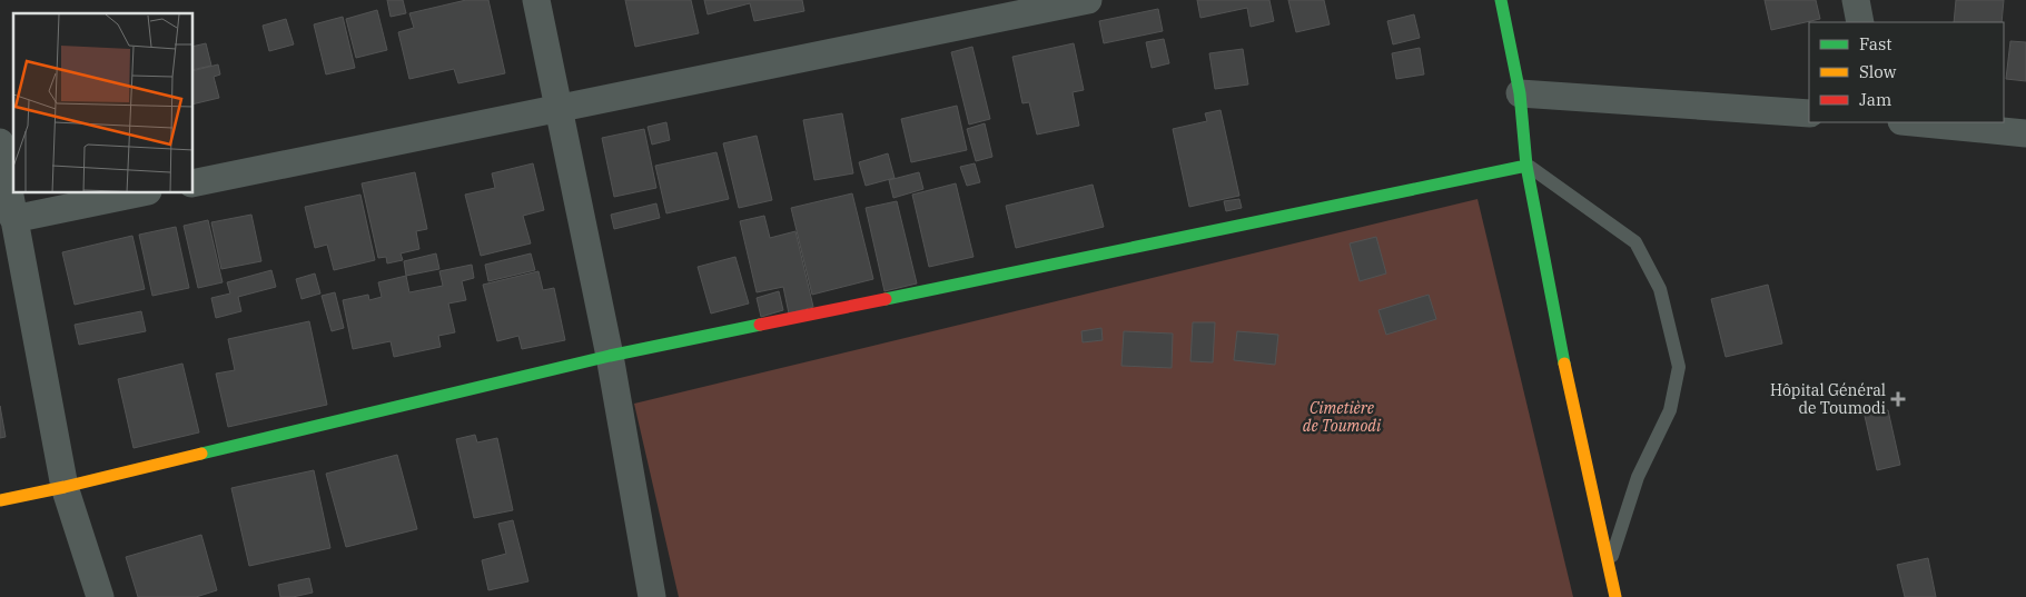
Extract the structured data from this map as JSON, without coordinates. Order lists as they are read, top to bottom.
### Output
{
  "parks": ["Cimetière de Toumodi"],
  "places": {
    "health": ["Hôpital Général de Toumodi"]
  },
  "legend": ["Fast", "Slow", "Jam"]
}
